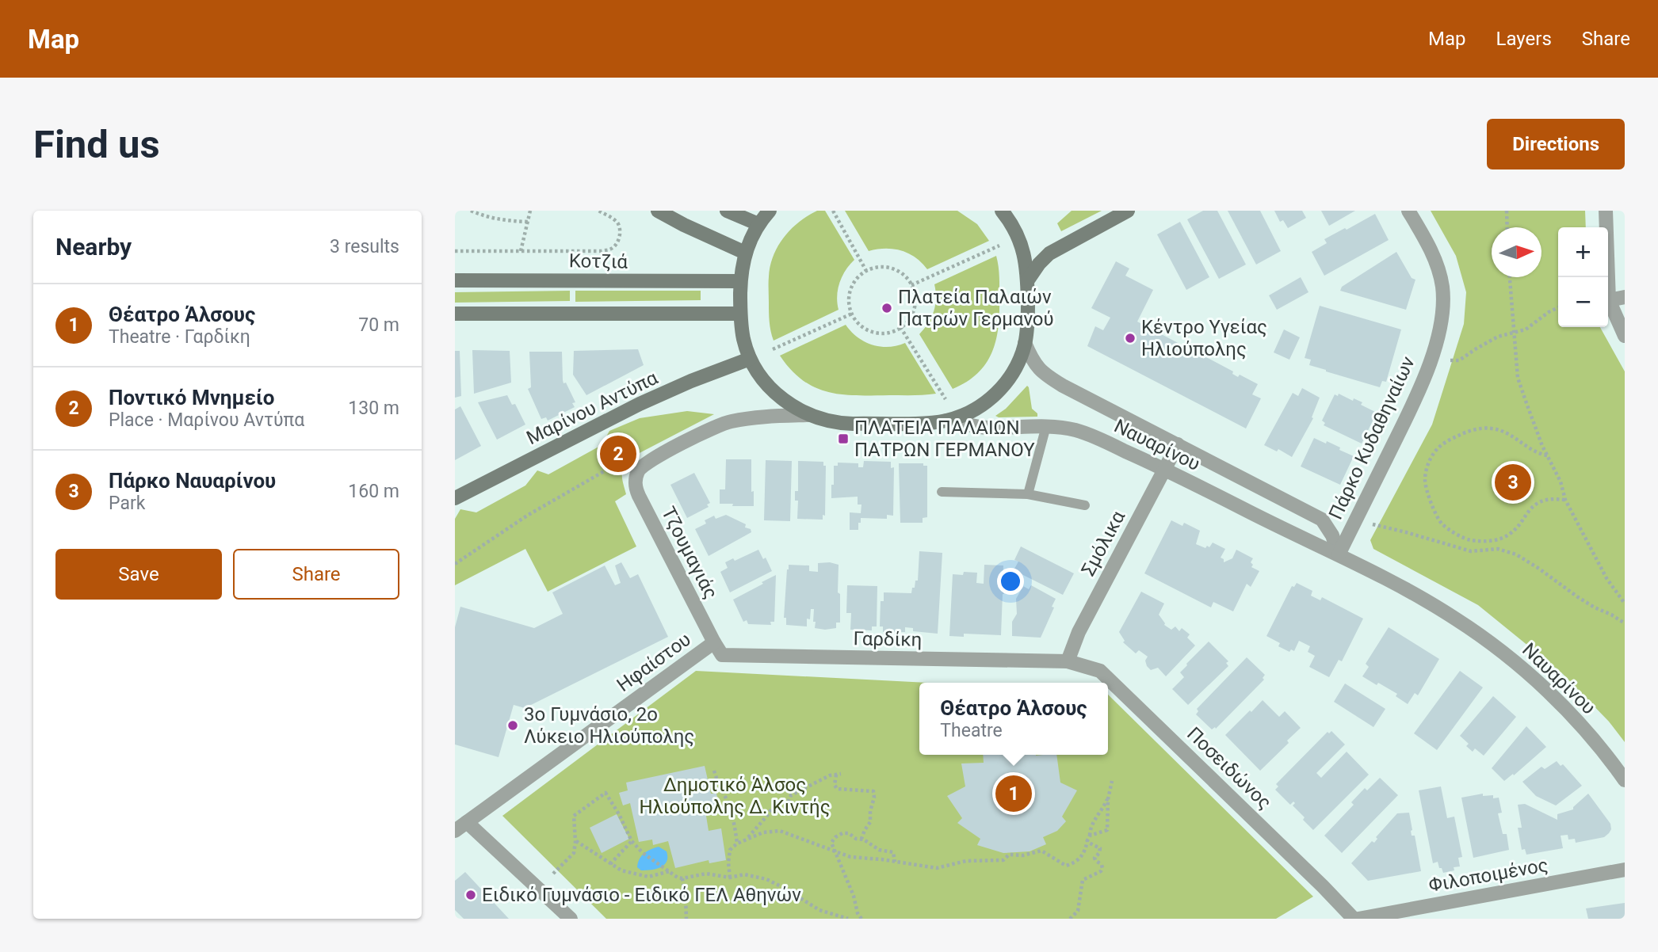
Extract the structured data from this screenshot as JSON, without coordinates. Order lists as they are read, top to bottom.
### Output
{
  "streets": {
    "main road": ["Κοτζιά", "Μαρίνου Αντύπα"],
    "street": [
      "Πάρκο Κυδαθηναίων",
      "Ναυαρίνου",
      "Σμόλικα",
      "Τζουμαγιάς",
      "Γαρδίκη",
      "Ηφαίστου",
      "Ποσειδώνος",
      "Φιλοποιμένος"
    ]
  },
  "crossings": [
    ["Πάρκο Κυδαθηναίων", "Ναυαρίνου"],
    ["Ναυαρίνου", "Σμόλικα"],
    ["Σμόλικα", "Γαρδίκη"],
    ["Σμόλικα", "Ποσειδώνος"],
    ["Τζουμαγιάς", "Γαρδίκη"],
    ["Τζουμαγιάς", "Ηφαίστου"],
    ["Γαρδίκη", "Ηφαίστου"],
    ["Γαρδίκη", "Ποσειδώνος"]
  ],
  "parks": ["Δημοτικό Άλσος Ηλιούπολης Δ. Κιντής"],
  "places": {
    "other": [
      "Πλατεία Παλαιών Πατρών Γερμανού",
      "Κέντρο Υγείας Ηλιούπολης",
      "3ο Γυμνάσιο, 2ο Λύκειο Ηλιούπολης",
      "Ειδικό Γυμνάσιο - Ειδικό ΓΕΛ Αθηνών"
    ],
    "transit": ["ΠΛΑΤΕΙΑ ΠΑΛΑΙΩΝ ΠΑΤΡΩΝ ΓΕΡΜΑΝΟΥ"]
  },
  "north": "right",
  "page": {
    "header": "Map",
    "nav": ["Map", "Layers", "Share"],
    "buttons": [
      "Directions",
      ["Save", "Share"]
    ],
    "title": "Find us",
    "heading": ["Nearby", "3 results"],
    "map_buttons": ["+", "−"],
    "list": [
      {
        "mark": "1",
        "name": "Θέατρο Άλσους",
        "note": "Theatre · Γαρδίκη",
        "value": "70 m"
      },
      {
        "mark": "2",
        "name": "Ποντικό Μνημείο",
        "note": "Place · Μαρίνου Αντύπα",
        "value": "130 m"
      },
      {
        "mark": "3",
        "name": "Πάρκο Ναυαρίνου",
        "note": "Park",
        "value": "160 m"
      }
    ],
    "pins": ["2", "3", "1"],
    "popup": ["Θέατρο Άλσους", "Theatre"]
  }
}
